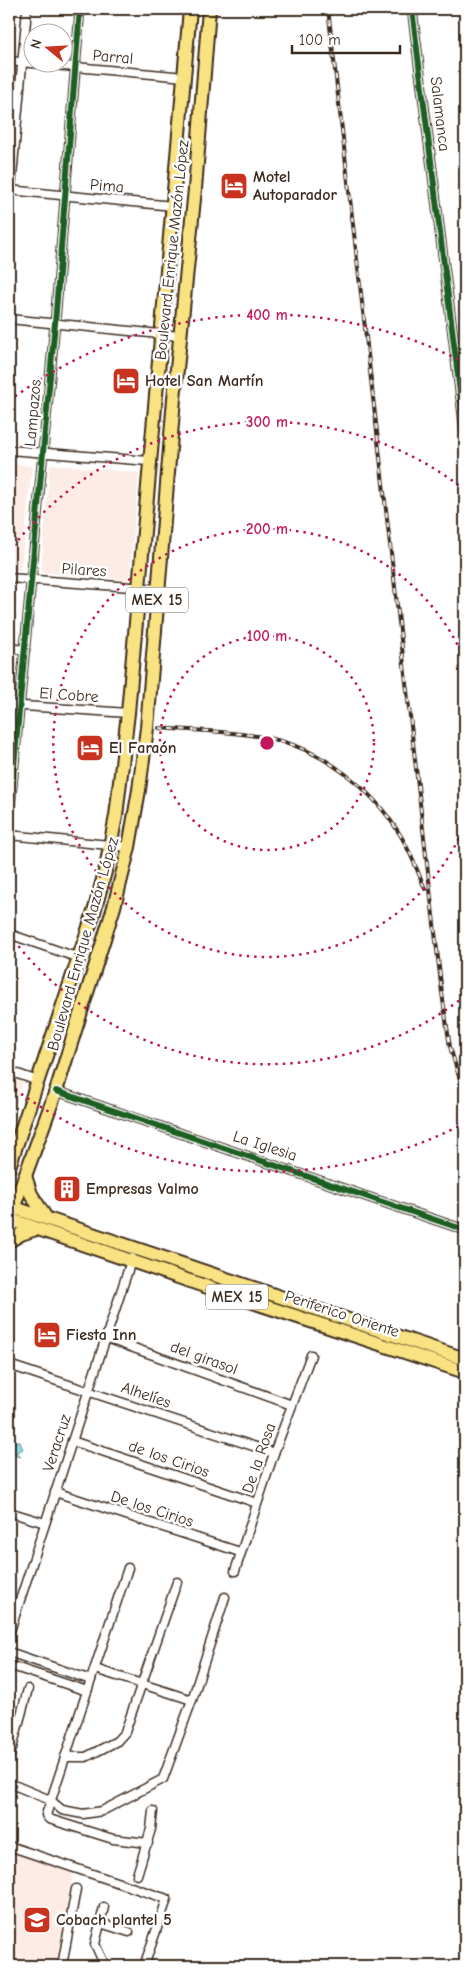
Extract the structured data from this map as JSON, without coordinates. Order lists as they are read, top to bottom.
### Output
{
  "streets": {
    "main road": ["Boulevard Enrique Mazón López", "MEX 15", "Periferico Oriente"],
    "street": [
      "Parral",
      "Salamanca",
      "Pima",
      "Lampazos",
      "Pilares",
      "El Cobre",
      "La Iglesia",
      "del girasol",
      "Alhelíes",
      "Veracruz",
      "De la Rosa",
      "de los Cirios",
      "De los Cirios"
    ]
  },
  "crossings": [
    ["Parral", "Boulevard Enrique Mazón López"],
    ["Parral", "Lampazos"],
    ["Pima", "Boulevard Enrique Mazón López"],
    ["Pima", "Lampazos"],
    ["Boulevard Enrique Mazón López", "Pilares"],
    ["Boulevard Enrique Mazón López", "El Cobre"],
    ["Boulevard Enrique Mazón López", "La Iglesia"],
    ["Boulevard Enrique Mazón López", "Periferico Oriente"],
    ["Lampazos", "Pilares"],
    ["Lampazos", "El Cobre"],
    ["Periferico Oriente", "Veracruz"],
    ["del girasol", "Veracruz"],
    ["del girasol", "De la Rosa"],
    ["Alhelíes", "Veracruz"],
    ["Alhelíes", "De la Rosa"],
    ["Veracruz", "de los Cirios"],
    ["Veracruz", "De los Cirios"],
    ["De la Rosa", "de los Cirios"],
    ["De la Rosa", "De los Cirios"]
  ],
  "places": {
    "hotel": [
      "Motel Autoparador",
      "Hotel San Martín",
      "El Faraón",
      "Fiesta Inn"
    ],
    "building": ["Empresas Valmo"],
    "school or university": ["Cobach plantel 5"]
  },
  "scale_bar": "100 m",
  "north": "left",
  "rings": [
    "400 m",
    "300 m",
    "200 m",
    "100 m"
  ]
}
